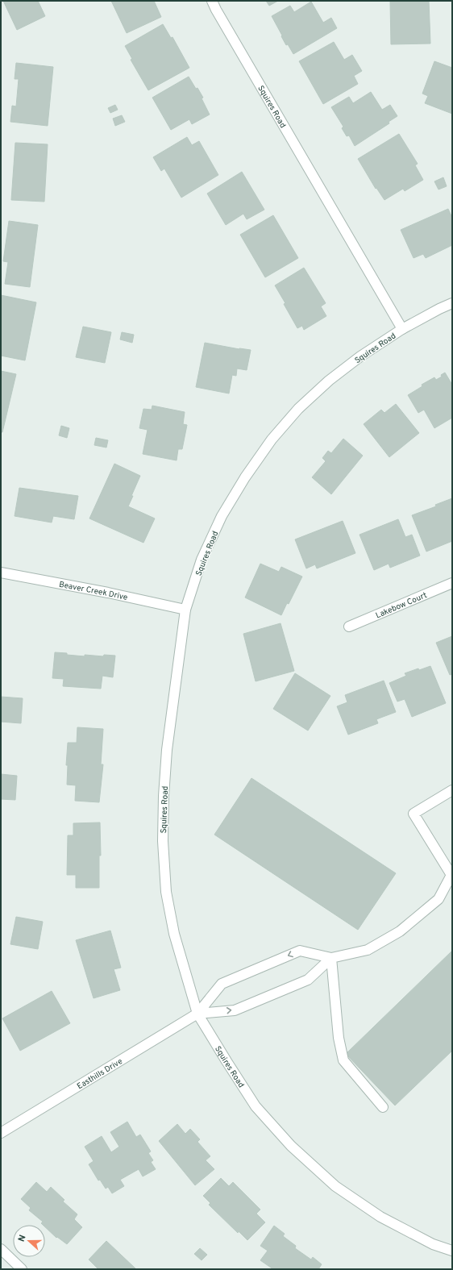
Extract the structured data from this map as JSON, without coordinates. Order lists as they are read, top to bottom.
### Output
{
  "streets": {
    "street": [
      "Squires Road",
      "Beaver Creek Drive",
      "Lakebow Court",
      "Easthills Drive"
    ]
  },
  "crossings": [
    ["Squires Road", "Beaver Creek Drive"],
    ["Squires Road", "Easthills Drive"]
  ],
  "north": "left"
}
